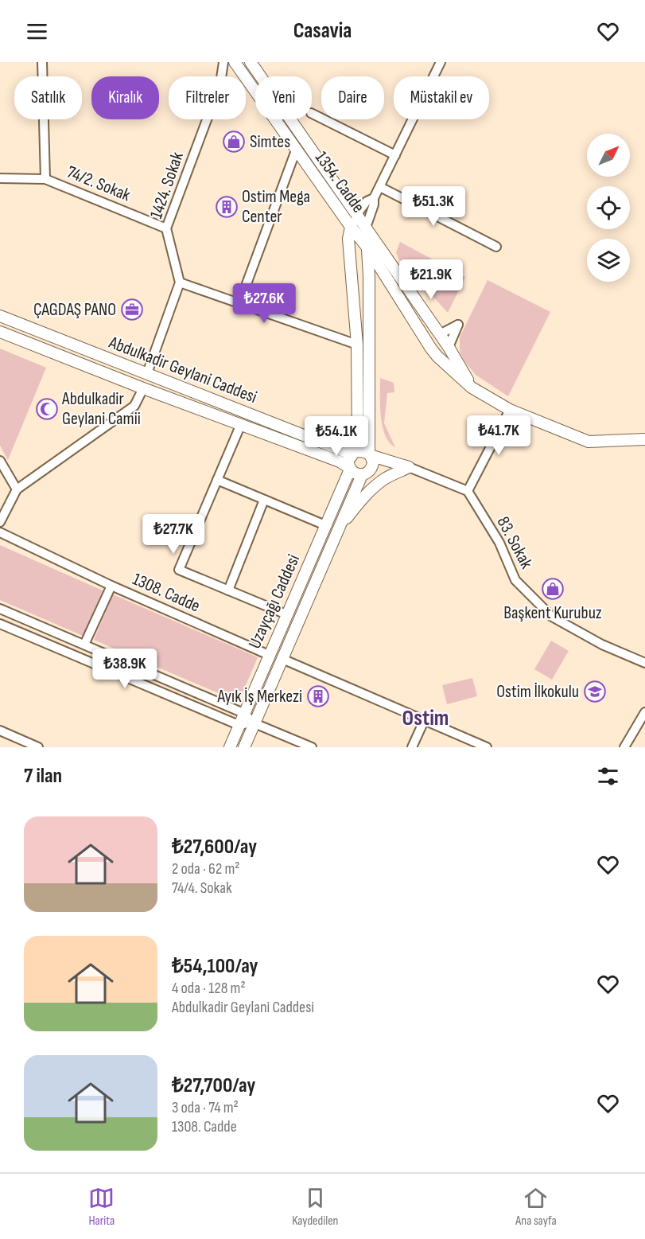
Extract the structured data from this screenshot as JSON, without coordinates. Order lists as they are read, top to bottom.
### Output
{
  "streets": {
    "main road": ["1354. Cadde", "Abdulkadir Geylani Caddesi", "Uzayçağı Caddesi"],
    "street": [
      "74/2. Sokak",
      "1424. Sokak",
      "83. Sokak",
      "1308. Cadde"
    ]
  },
  "crossings": [
    ["74/2. Sokak", "1424. Sokak"],
    ["Abdulkadir Geylani Caddesi", "Uzayçağı Caddesi"],
    ["1308. Cadde", "Uzayçağı Caddesi"]
  ],
  "districts": ["Ostim"],
  "places": {
    "shop": ["Simtes", "Başkent Kurubuz"],
    "building": ["Ostim Mega Center", "Ayık İş Merkezi"],
    "office": ["ÇAGDAŞ PANO"],
    "mosque": ["Abdulkadir Geylani Camii"],
    "school or university": ["Ostim İlkokulu"]
  },
  "north": "top right",
  "page": {
    "header": "Casavia",
    "chip": [
      "Satılık",
      "Kiralık",
      "Filtreler",
      "Yeni",
      "Daire",
      "Müstakil ev"
    ],
    "price": [
      "₺51.3K",
      "₺21.9K",
      "₺27.6K",
      "₺41.7K",
      "₺54.1K",
      "₺27.7K",
      "₺38.9K"
    ],
    "heading": "7 ilan",
    "list": [
      {
        "name": "₺27,600/ay",
        "note": "2 oda · 62 m² · 74/4. Sokak"
      },
      {
        "name": "₺54,100/ay",
        "note": "4 oda · 128 m² · Abdulkadir Geylani Caddesi"
      },
      {
        "name": "₺27,700/ay",
        "note": "3 oda · 74 m² · 1308. Cadde"
      }
    ],
    "tabs": ["Harita", "Kaydedilen", "Ana sayfa"]
  }
}
